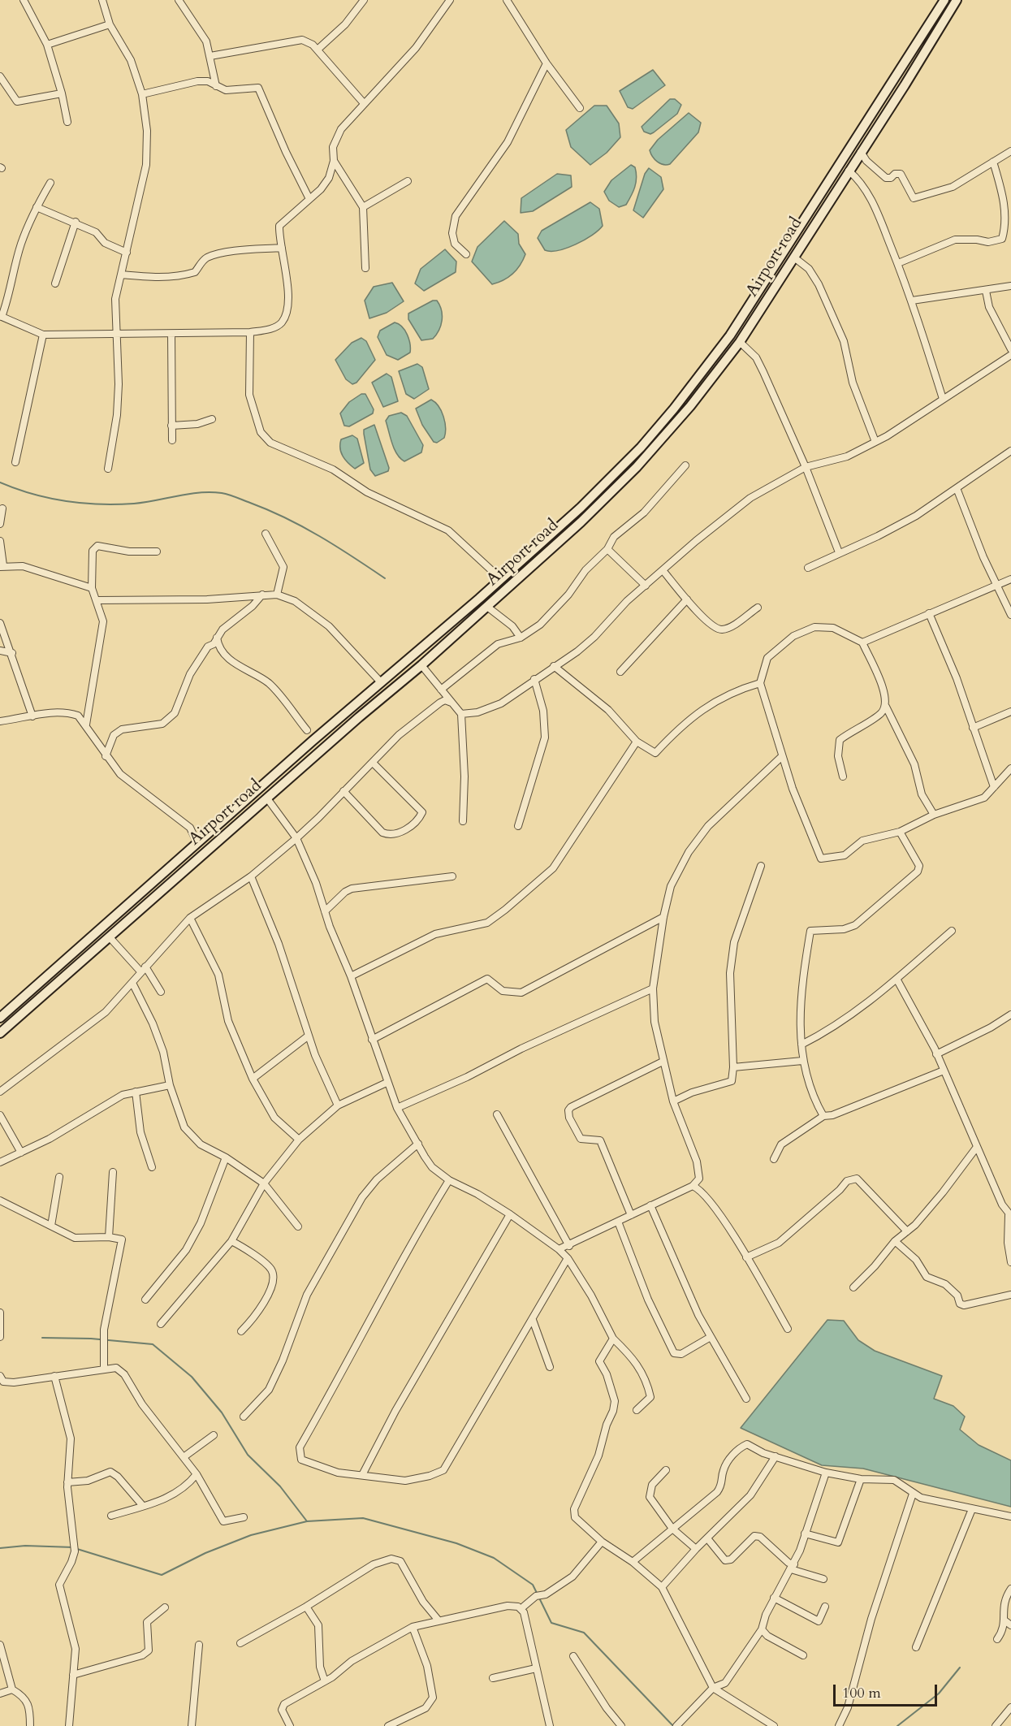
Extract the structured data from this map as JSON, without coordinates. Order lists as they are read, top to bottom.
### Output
{
  "streets": {
    "main road": ["Airport road"]
  },
  "scale_bar": "100 m"
}
